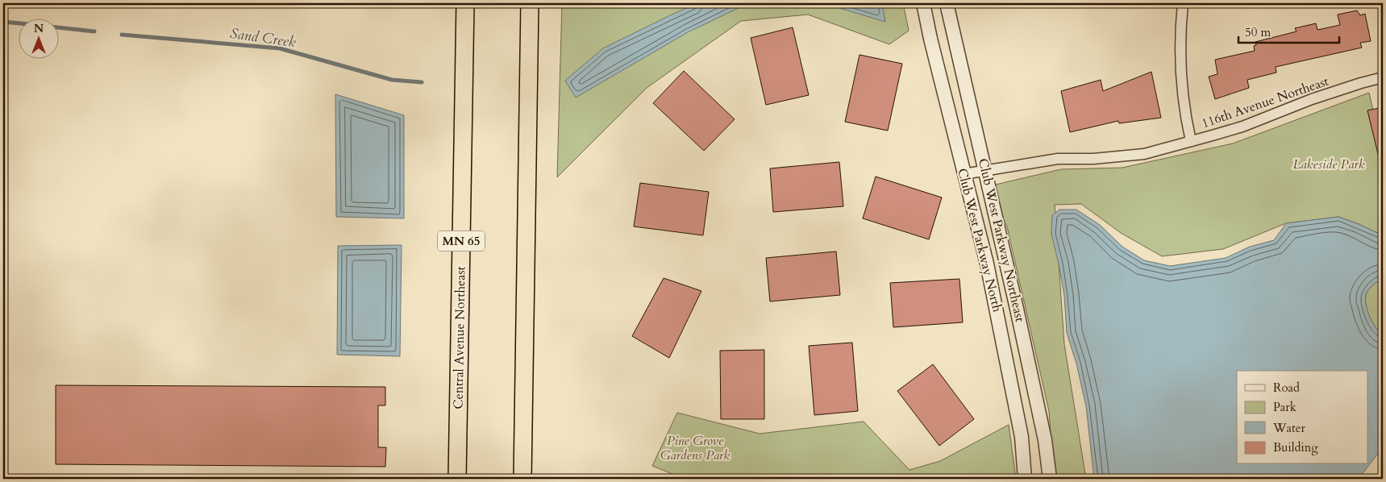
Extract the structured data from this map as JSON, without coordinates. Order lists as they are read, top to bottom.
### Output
{
  "streets": {
    "highway": ["MN 65", "Central Avenue Northeast"],
    "street": ["116th Avenue Northeast", "Club West Parkway North", "Club West Parkway Northeast"]
  },
  "crossings": [
    ["116th Avenue Northeast", "Club West Parkway North"],
    ["116th Avenue Northeast", "Club West Parkway Northeast"]
  ],
  "water": ["Sand Creek"],
  "parks": ["Lakeside Park", "Pine Grove Gardens Park"],
  "legend": [
    "Road",
    "Park",
    "Water",
    "Building"
  ],
  "scale_bar": "50 m",
  "north": "top"
}
